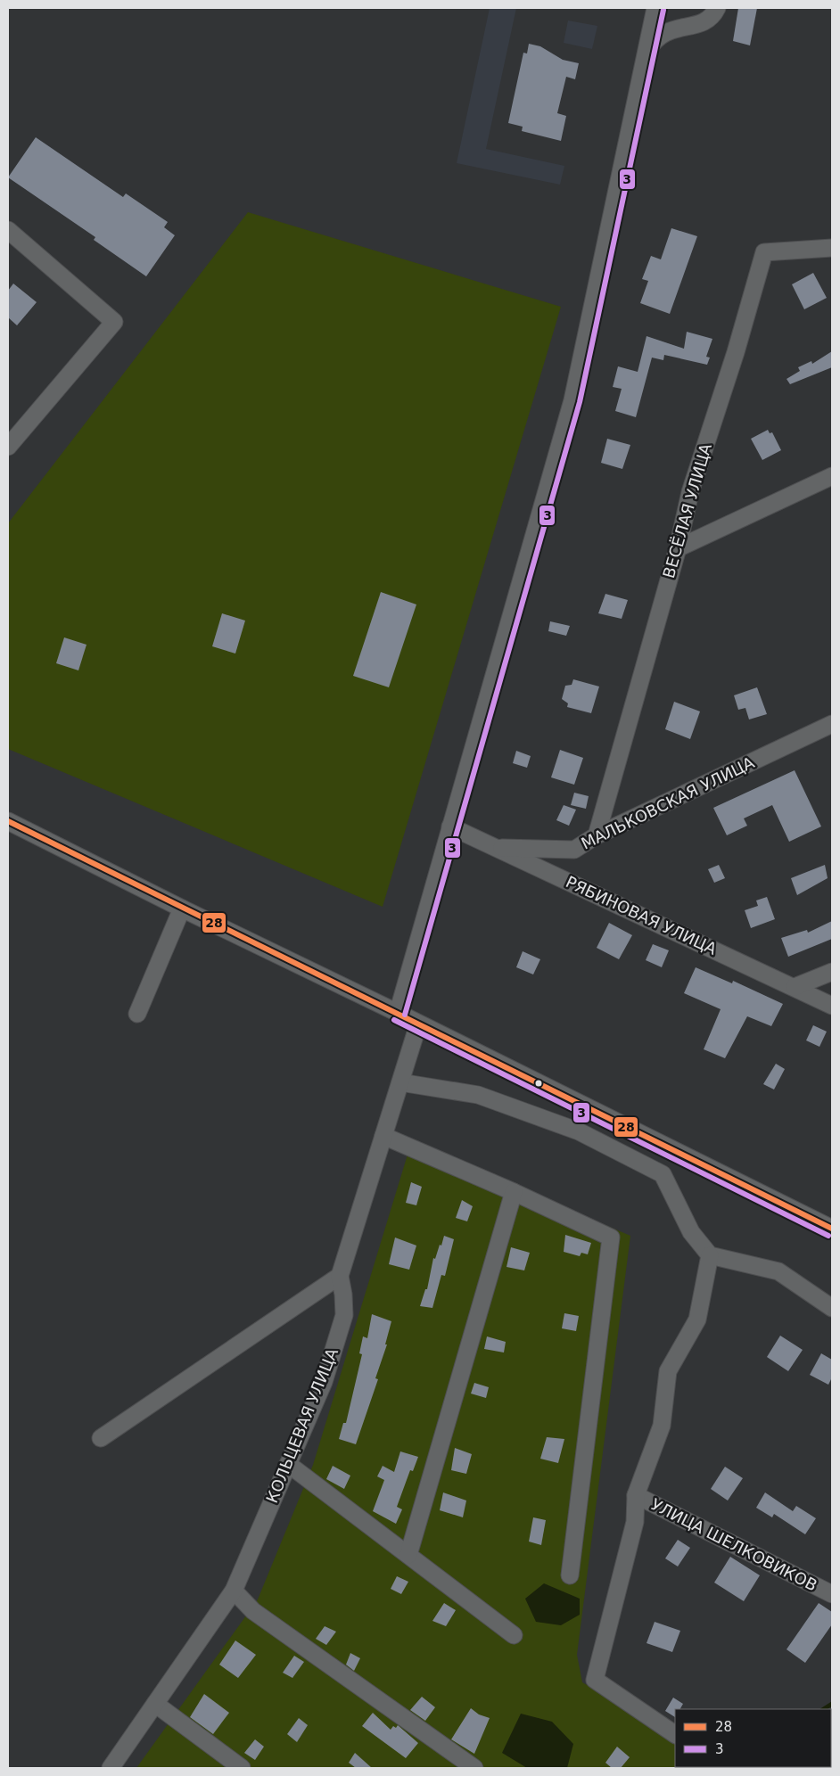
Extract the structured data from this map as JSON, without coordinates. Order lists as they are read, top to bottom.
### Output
{
  "streets": {
    "street": [
      "ВЕСЁЛАЯ УЛИЦА",
      "МАЛЬКОВСКАЯ УЛИЦА",
      "РЯБИНОВАЯ УЛИЦА",
      "КОЛЬЦЕВАЯ УЛИЦА",
      "УЛИЦА ШЕЛКОВИКОВ"
    ]
  },
  "crossings": [
    ["ВЕСЁЛАЯ УЛИЦА", "МАЛЬКОВСКАЯ УЛИЦА"],
    ["МАЛЬКОВСКАЯ УЛИЦА", "РЯБИНОВАЯ УЛИЦА"]
  ],
  "lines": ["transit line 3", "transit line 28"],
  "legend": ["28", "3"]
}
